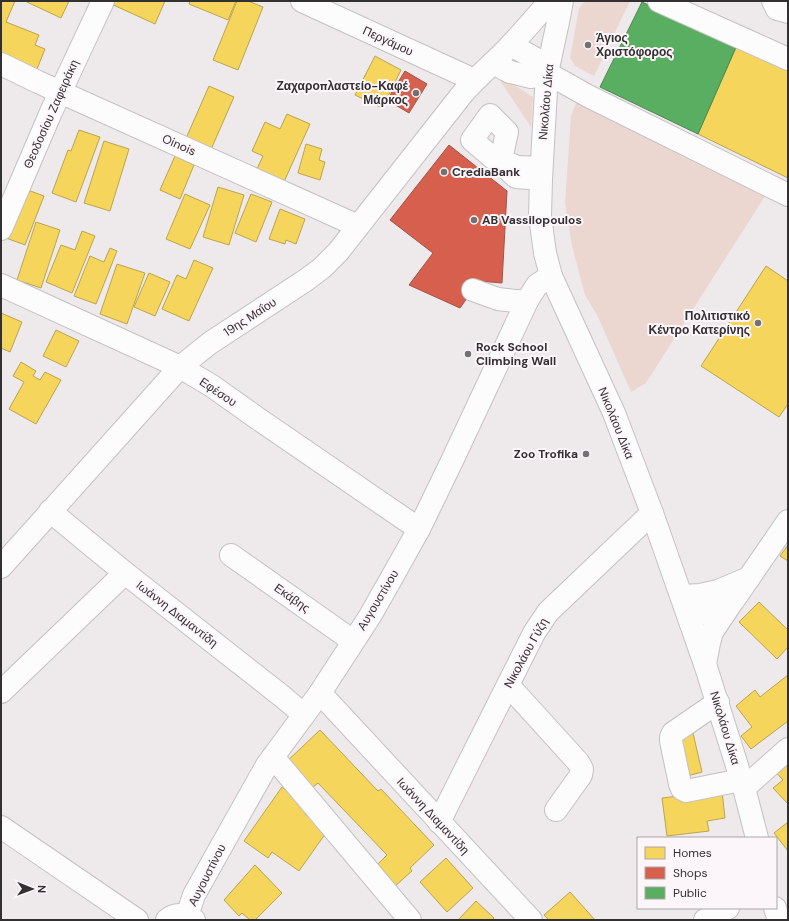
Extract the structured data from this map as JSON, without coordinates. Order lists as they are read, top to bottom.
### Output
{
  "streets": {
    "street": [
      "Περγάμου",
      "Νικολάου Δίκα",
      "Θεοδοσίου Ζαφειράκη",
      "Oinois",
      "19ης Μαΐου",
      "Εφέσου",
      "Εκάβης",
      "Αυγουστίνου",
      "Ιωάννη Διαμαντίδη",
      "Νικολάου Γύζη"
    ]
  },
  "crossings": [
    ["Περγάμου", "19ης Μαΐου"],
    ["Νικολάου Δίκα", "Αυγουστίνου"],
    ["Νικολάου Δίκα", "Νικολάου Γύζη"],
    ["Θεοδοσίου Ζαφειράκη", "Oinois"],
    ["Oinois", "19ης Μαΐου"],
    ["19ης Μαΐου", "Εφέσου"],
    ["19ης Μαΐου", "Ιωάννη Διαμαντίδη"],
    ["Εφέσου", "Αυγουστίνου"],
    ["Εκάβης", "Αυγουστίνου"],
    ["Αυγουστίνου", "Ιωάννη Διαμαντίδη"],
    ["Ιωάννη Διαμαντίδη", "Νικολάου Γύζη"]
  ],
  "places": [
    "Άγιος Χριστόφορος",
    "Ζαχαροπλαστείο-Καφέ Μάρκος",
    "CrediaBank",
    "AB Vassilopoulos",
    "Πολιτιστικό Κέντρο Κατερίνης",
    "Rock School Climbing Wall",
    "Zoo Trofika"
  ],
  "legend": ["Homes", "Shops", "Public"],
  "north": "right"
}
